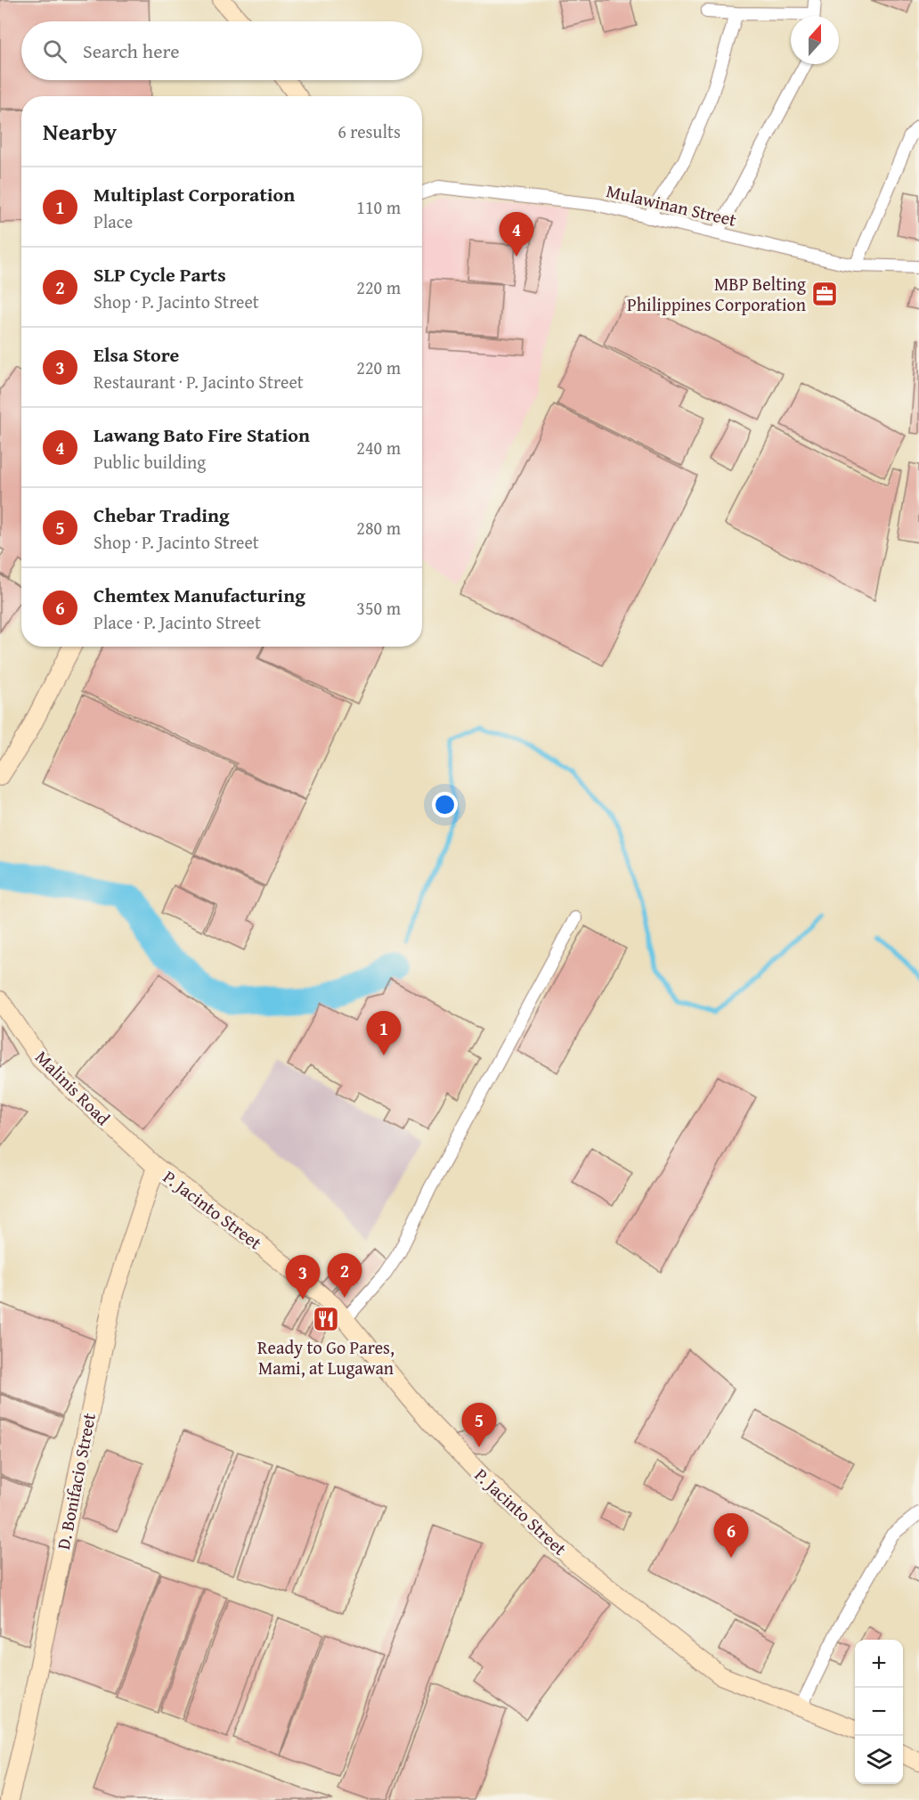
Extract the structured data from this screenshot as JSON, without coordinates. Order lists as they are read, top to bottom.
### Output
{
  "streets": {
    "main road": ["Malinis Road", "P. Jacinto Street", "D. Bonifacio Street"],
    "street": ["Mulawinan Street"]
  },
  "crossings": [
    ["Malinis Road", "P. Jacinto Street"],
    ["Malinis Road", "D. Bonifacio Street"],
    ["P. Jacinto Street", "D. Bonifacio Street"]
  ],
  "places": {
    "office": ["MBP Belting Philippines Corporation"],
    "restaurant": ["Ready to Go Pares, Mami, at Lugawan"]
  },
  "north": "top",
  "page": {
    "search": "Search here",
    "heading": ["Nearby", "6 results"],
    "list": [
      {
        "mark": "1",
        "name": "Multiplast Corporation",
        "note": "Place",
        "value": "110 m"
      },
      {
        "mark": "2",
        "name": "SLP Cycle Parts",
        "note": "Shop · P. Jacinto Street",
        "value": "220 m"
      },
      {
        "mark": "3",
        "name": "Elsa Store",
        "note": "Restaurant · P. Jacinto Street",
        "value": "220 m"
      },
      {
        "mark": "4",
        "name": "Lawang Bato Fire Station",
        "note": "Public building",
        "value": "240 m"
      },
      {
        "mark": "5",
        "name": "Chebar Trading",
        "note": "Shop · P. Jacinto Street",
        "value": "280 m"
      },
      {
        "mark": "6",
        "name": "Chemtex Manufacturing",
        "note": "Place · P. Jacinto Street",
        "value": "350 m"
      }
    ],
    "pins": [
      "4",
      "1",
      "2",
      "3",
      "5",
      "6"
    ],
    "map_buttons": ["+", "−"]
  }
}
